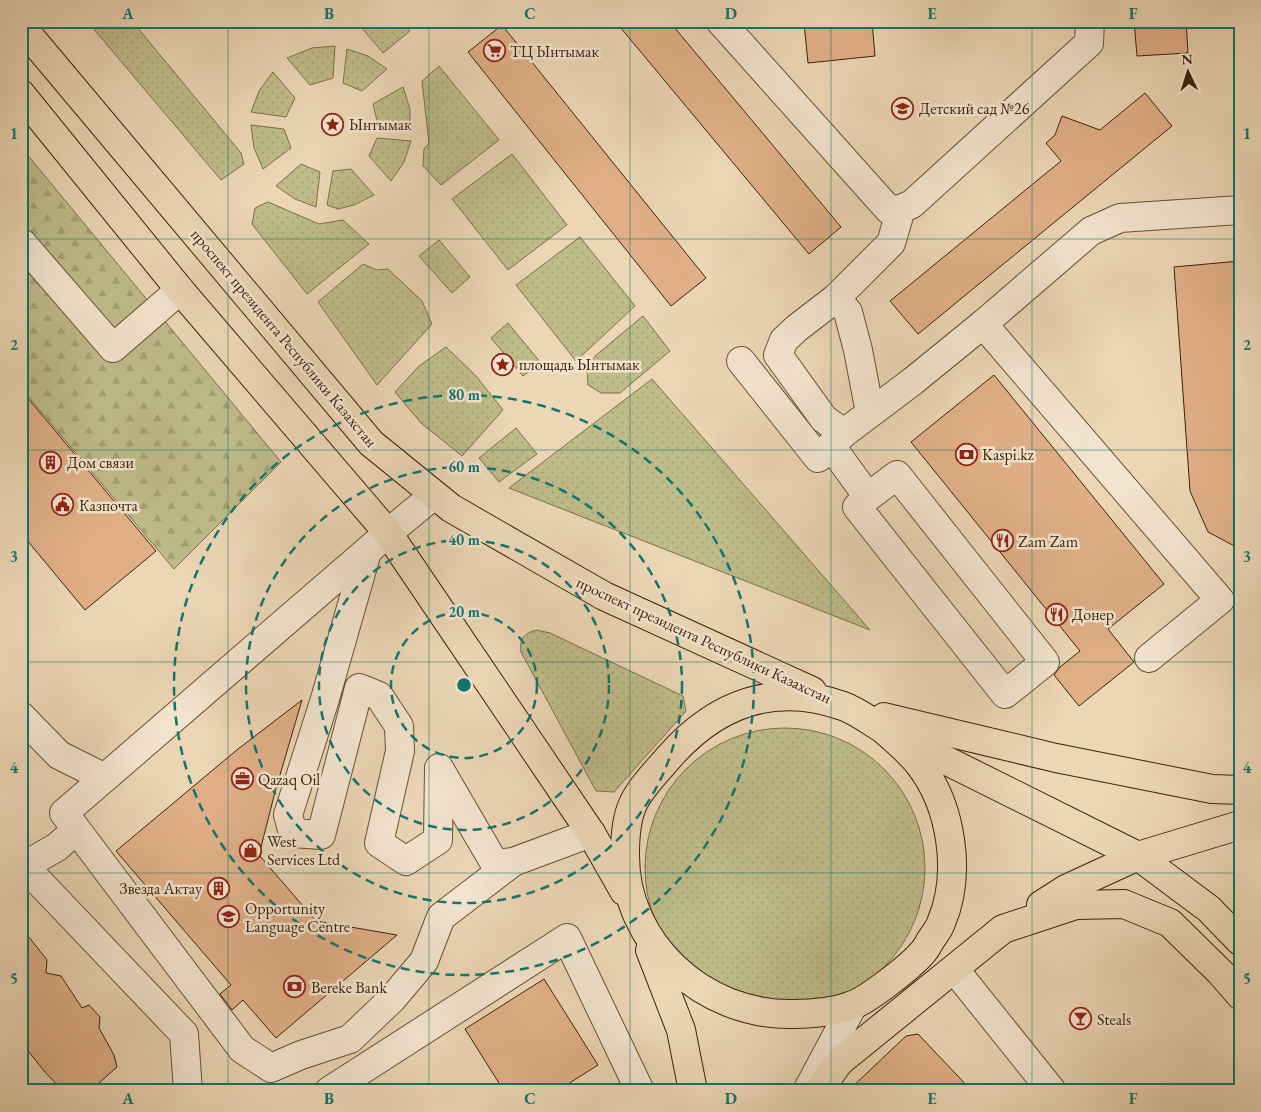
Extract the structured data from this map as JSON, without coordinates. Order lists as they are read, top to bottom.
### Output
{
  "streets": {
    "main road": ["проспект президента Республики Казахстан"]
  },
  "places": {
    "supermarket": ["ТЦ Ынтымак"],
    "school or university": ["Детский сад №26", "Opportunity Language Centre"],
    "place": ["Ынтымак", "площадь Ынтымак"],
    "bank": ["Kaspi.kz", "Bereke Bank"],
    "building": ["Дом связи", "Звезда Актау"],
    "public building": ["Казпочта"],
    "restaurant": ["Zam Zam", "Донер"],
    "office": ["Qazaq Oil"],
    "shop": ["West Services Ltd"],
    "bar": ["Steals"]
  },
  "north": "top",
  "grid": {
    "columns": [
      "A",
      "B",
      "C",
      "D",
      "E",
      "F"
    ],
    "rows": [
      "1",
      "2",
      "3",
      "4",
      "5"
    ]
  },
  "rings": [
    "80 m",
    "60 m",
    "40 m",
    "20 m"
  ]
}
